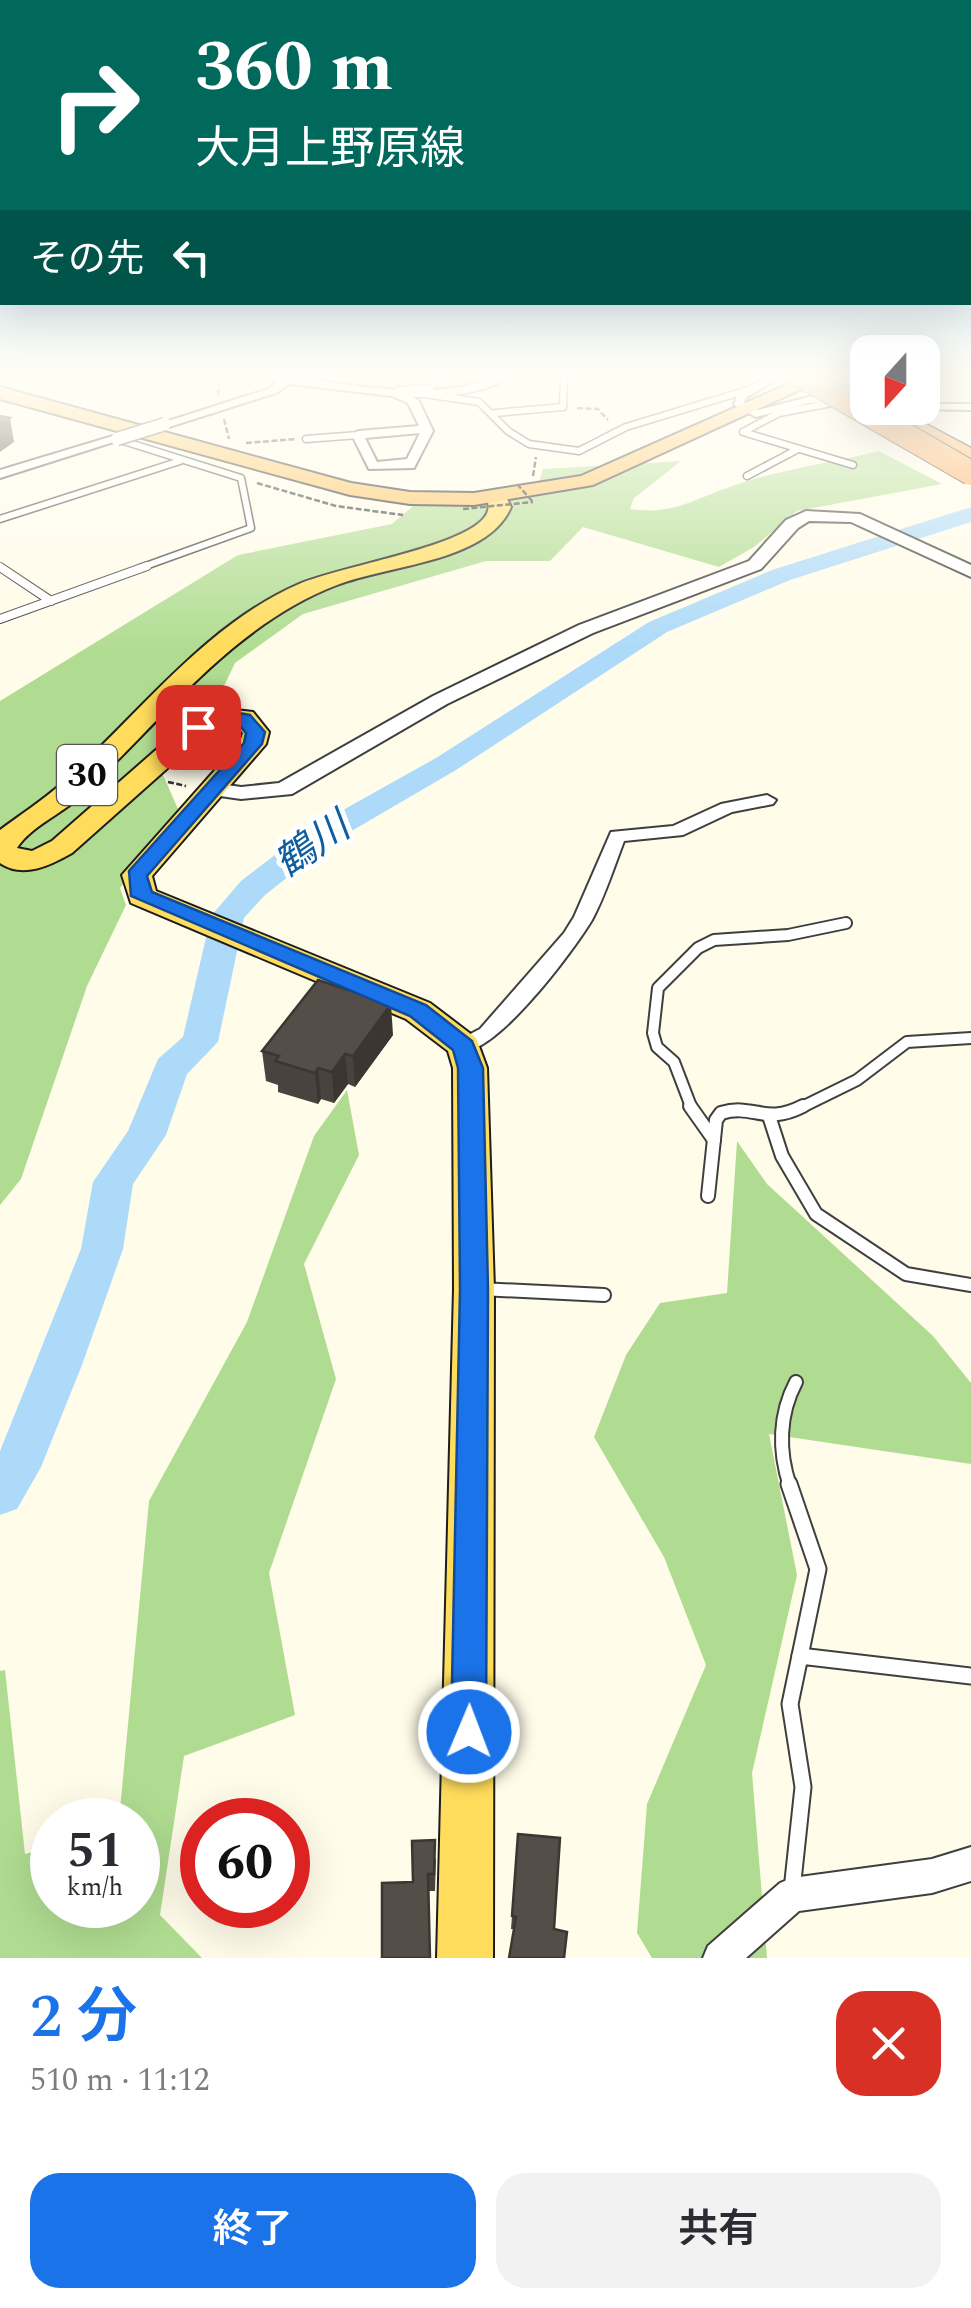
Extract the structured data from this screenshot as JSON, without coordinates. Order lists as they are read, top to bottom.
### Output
{
  "streets": {
    "main road": ["30"]
  },
  "water": ["鶴川"],
  "north": "bottom",
  "page": {
    "turn": ["360 m", "大月上野原線"],
    "then": "その先",
    "speed": "51 km/h",
    "limit": "60",
    "heading": ["2 分", "510 m · 11:12"],
    "buttons": ["終了", "共有"]
  }
}
